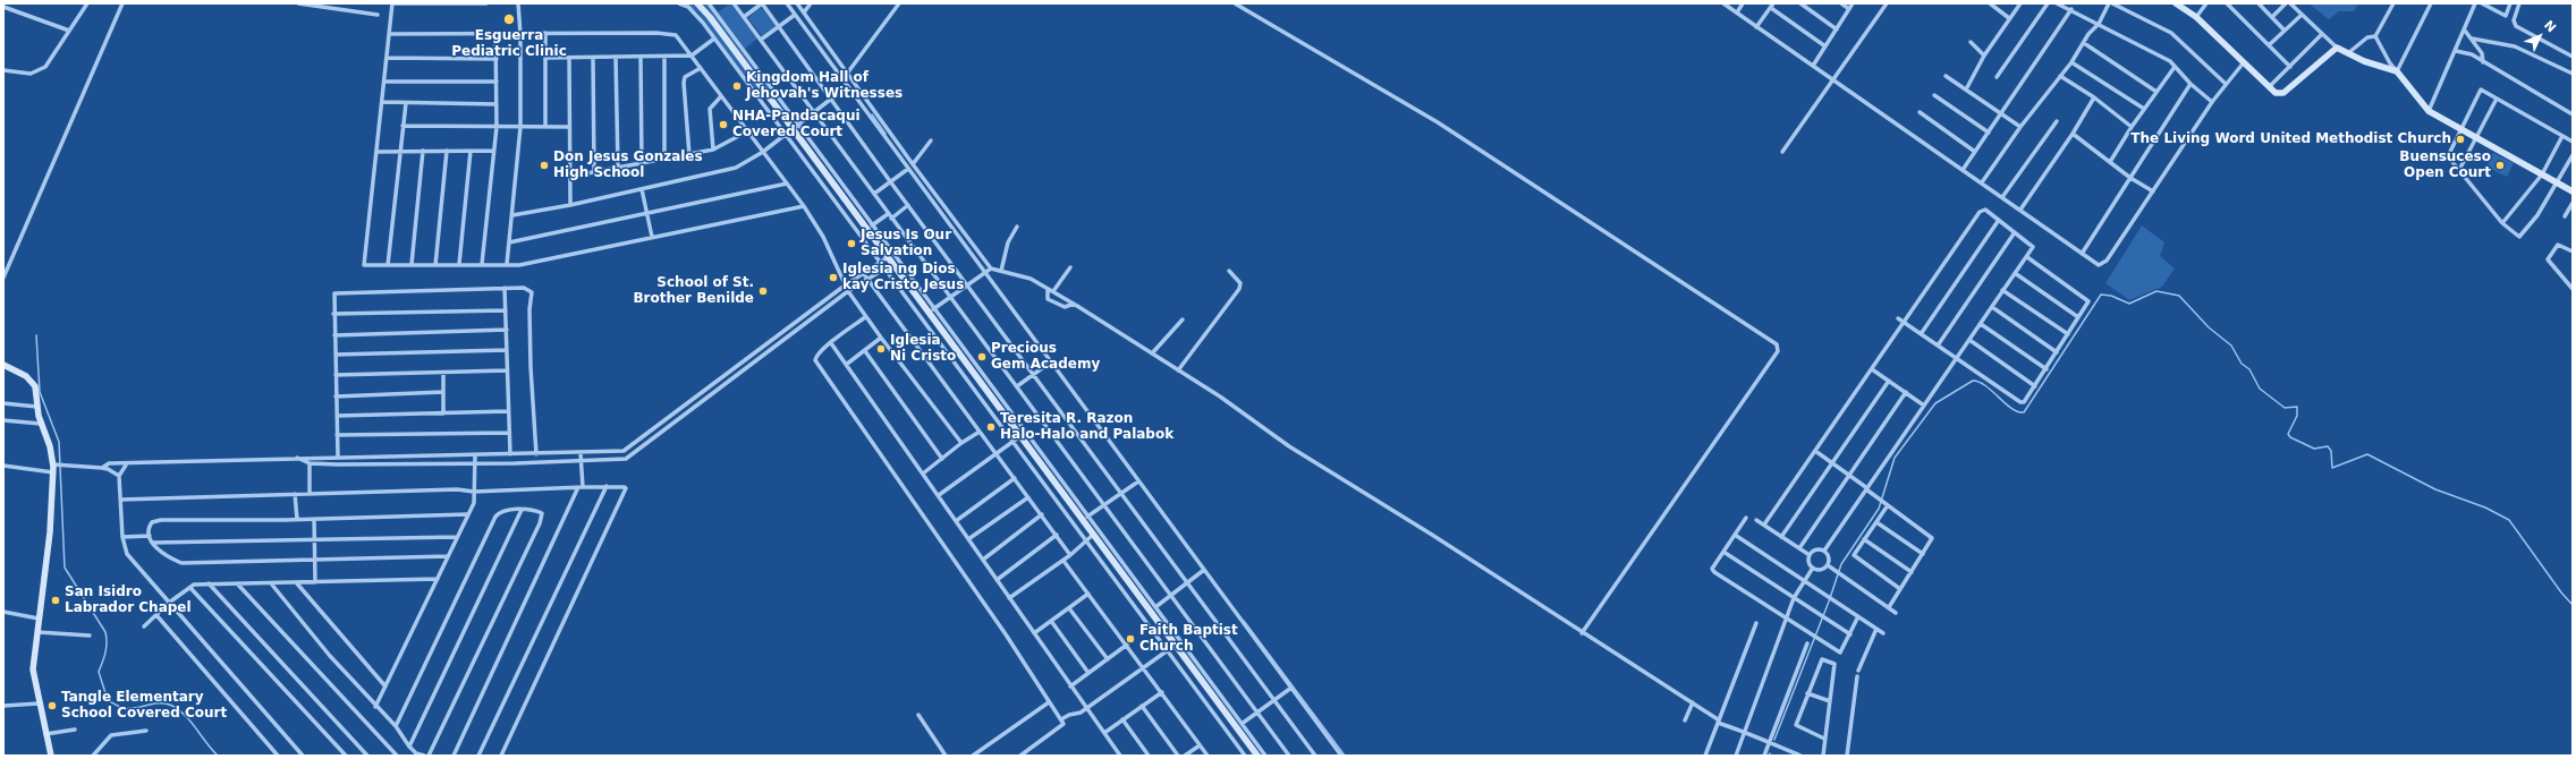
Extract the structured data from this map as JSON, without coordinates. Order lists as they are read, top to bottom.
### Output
{
  "places": [
    "Esguerra Pediatric Clinic",
    "Kingdom Hall of Jehovah's Witnesses",
    "NHA-Pandacaqui Covered Court",
    "The Living Word United Methodist Church",
    "Don Jesus Gonzales High School",
    "Buensuceso Open Court",
    "Jesus Is Our Salvation",
    "Iglesia ng Dios kay Cristo Jesus",
    "School of St. Brother Benilde",
    "Iglesia Ni Cristo",
    "Precious Gem Academy",
    "Teresita R. Razon Halo-Halo and Palabok",
    "San Isidro Labrador Chapel",
    "Faith Baptist Church",
    "Tangle Elementary School Covered Court"
  ],
  "north": "top right"
}
